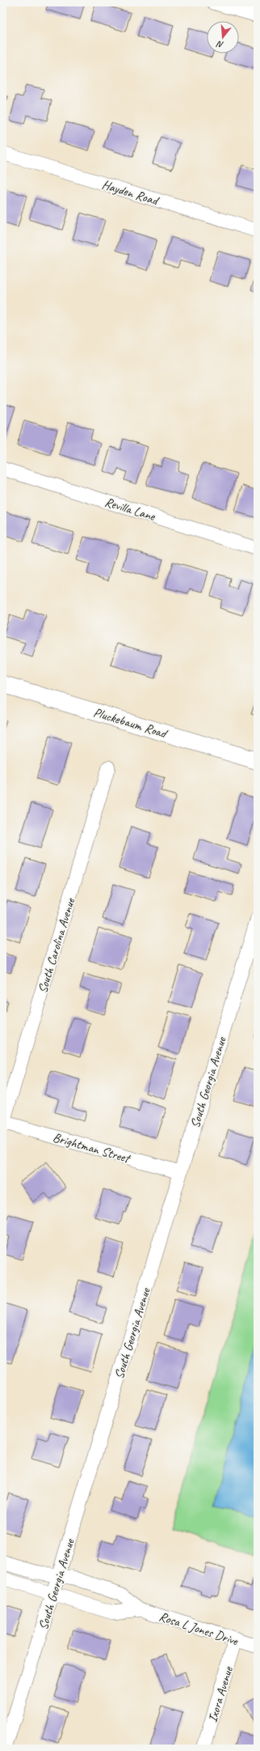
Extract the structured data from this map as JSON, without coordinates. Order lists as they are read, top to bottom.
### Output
{
  "streets": {
    "street": [
      "Hayden Road",
      "Revilla Lane",
      "Pluckebaum Road",
      "South Carolina Avenue",
      "South Georgia Avenue",
      "Brightman Street",
      "Rosa L Jones Drive",
      "Ixora Avenue"
    ]
  },
  "crossings": [
    ["South Carolina Avenue", "Brightman Street"],
    ["South Georgia Avenue", "Brightman Street"],
    ["South Georgia Avenue", "Rosa L Jones Drive"],
    ["Rosa L Jones Drive", "Ixora Avenue"]
  ],
  "north": "bottom"
}
